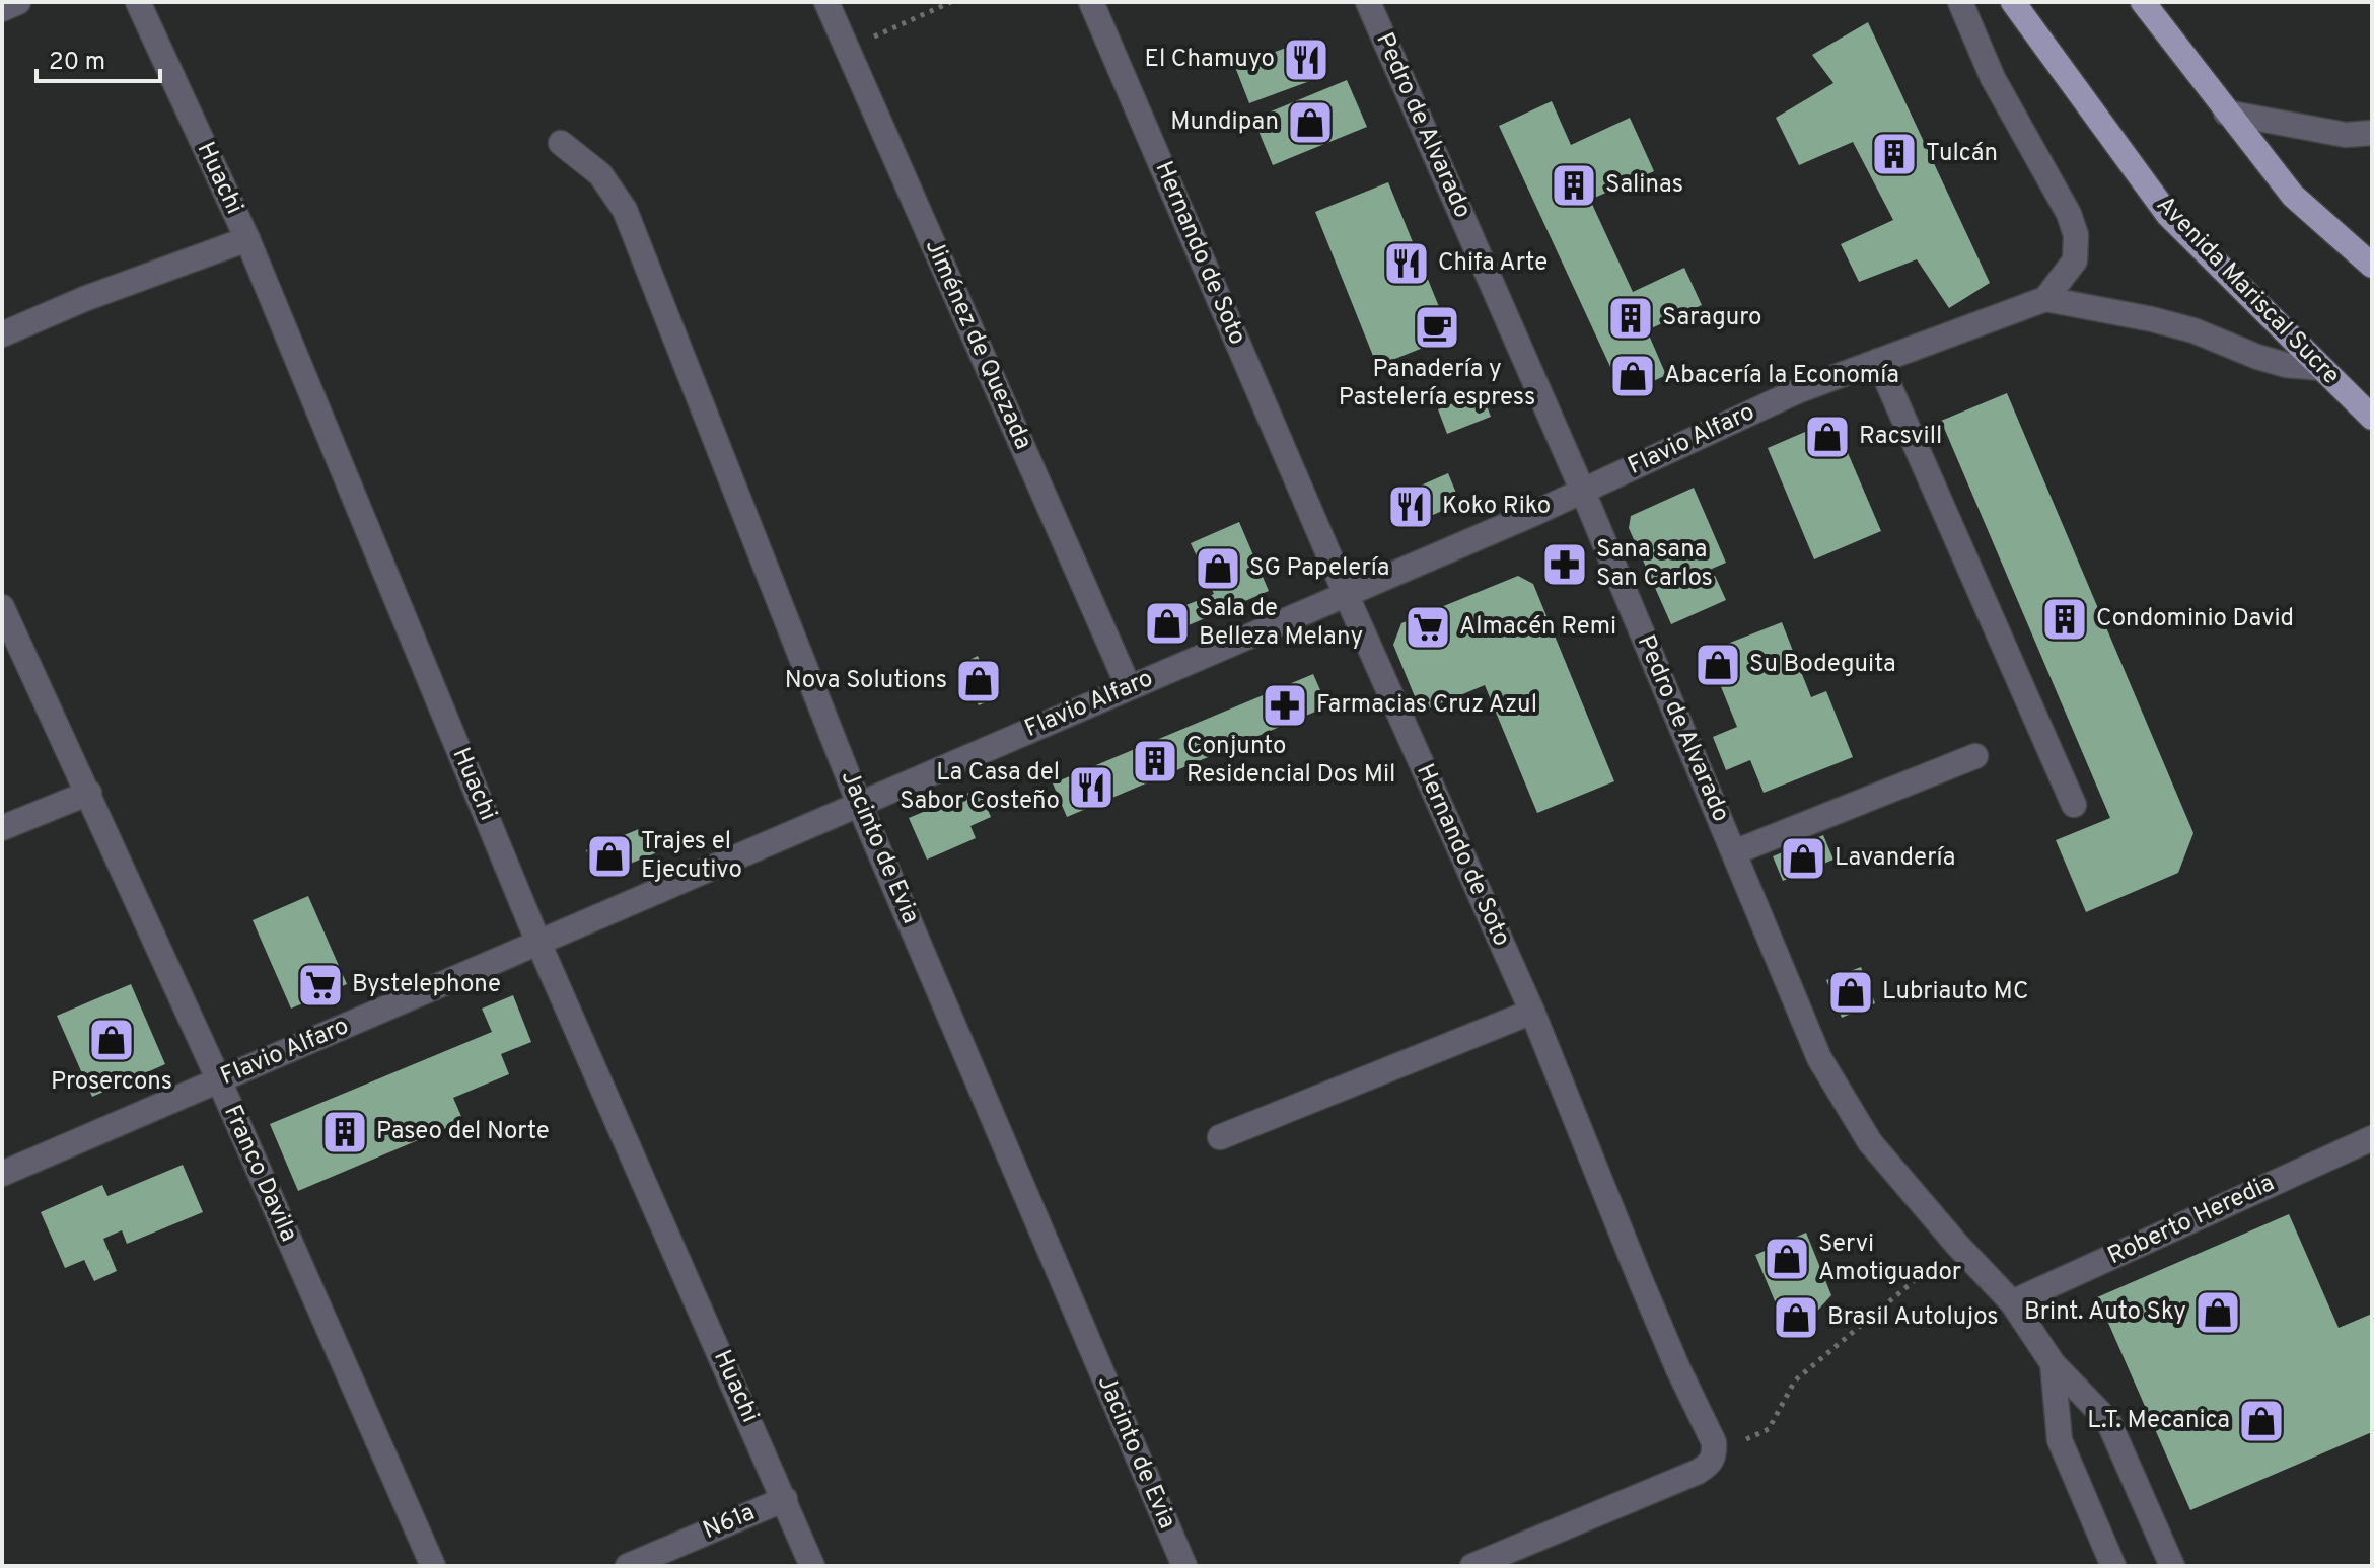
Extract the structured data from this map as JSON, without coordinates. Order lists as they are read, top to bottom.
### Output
{
  "streets": {
    "main road": ["Avenida Mariscal Sucre"],
    "street": [
      "Pedro de Alvarado",
      "Huachi",
      "Hernando de Soto",
      "Jiménez de Quezada",
      "Flavio Alfaro",
      "Jacinto de Evia",
      "Franco Davila",
      "Roberto Heredia",
      "N61a"
    ]
  },
  "crossings": [
    ["Pedro de Alvarado", "Flavio Alfaro"],
    ["Pedro de Alvarado", "Roberto Heredia"],
    ["Huachi", "Flavio Alfaro"],
    ["Huachi", "N61a"],
    ["Hernando de Soto", "Flavio Alfaro"],
    ["Jiménez de Quezada", "Flavio Alfaro"],
    ["Flavio Alfaro", "Jacinto de Evia"],
    ["Flavio Alfaro", "Franco Davila"]
  ],
  "places": {
    "restaurant": [
      "El Chamuyo",
      "Chifa Arte",
      "Koko Riko",
      "La Casa del Sabor Costeño"
    ],
    "shop": [
      "Mundipan",
      "Abacería la Economía",
      "Racsvill",
      "SG Papelería",
      "Sala de Belleza Melany",
      "Su Bodeguita",
      "Nova Solutions",
      "Trajes el Ejecutivo",
      "Lavandería",
      "Lubriauto MC",
      "Prosercons",
      "Servi Amotiguador",
      "Brint. Auto Sky",
      "Brasil Autolujos",
      "L.T. Mecanica"
    ],
    "building": [
      "Tulcán",
      "Salinas",
      "Saraguro",
      "Condominio David",
      "Conjunto Residencial Dos Mil",
      "Paseo del Norte"
    ],
    "cafe": ["Panadería y Pastelería espress"],
    "pharmacy": ["Sana sana San Carlos", "Farmacias Cruz Azul"],
    "supermarket": ["Almacén Remi", "Bystelephone"]
  },
  "scale_bar": "20 m"
}
